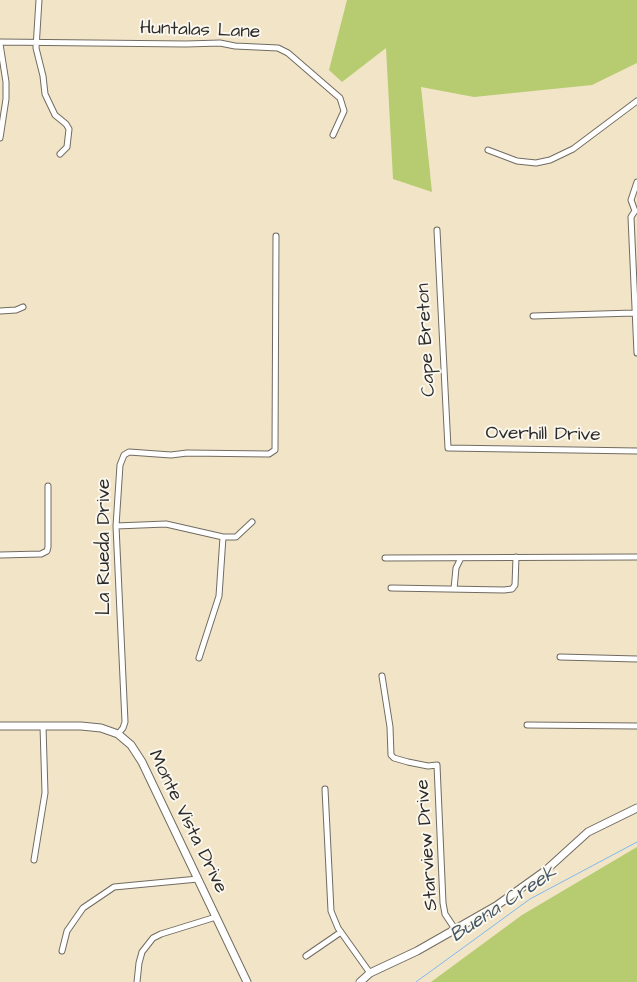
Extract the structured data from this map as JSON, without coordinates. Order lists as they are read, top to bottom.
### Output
{
  "streets": {
    "main road": ["Monte Vista Drive"],
    "street": [
      "Huntalas Lane",
      "Cape Breton",
      "Overhill Drive",
      "La Rueda Drive",
      "Starview Drive"
    ]
  },
  "crossings": [
    ["Cape Breton", "Overhill Drive"],
    ["La Rueda Drive", "Monte Vista Drive"]
  ],
  "water": ["Buena Creek"]
}
